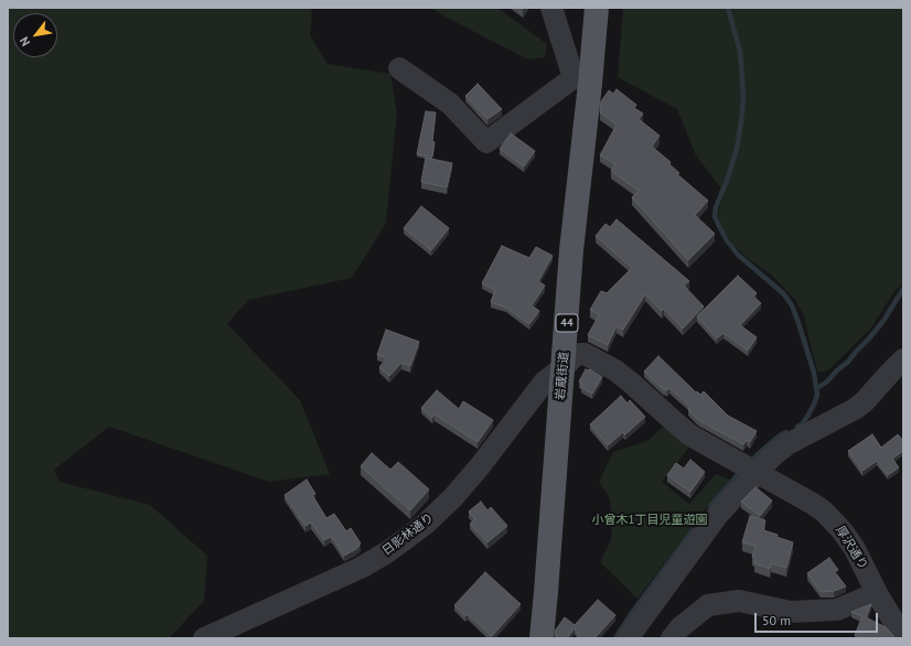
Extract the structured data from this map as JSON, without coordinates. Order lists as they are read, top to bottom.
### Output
{
  "streets": {
    "main road": ["44", "岩蔵街道"],
    "street": ["日影林通り", "厚沢通り"]
  },
  "crossings": [
    ["岩蔵街道", "日影林通り"],
    ["岩蔵街道", "厚沢通り"],
    ["日影林通り", "厚沢通り"]
  ],
  "parks": ["小曾木1丁目児童遊園"],
  "scale_bar": "50 m",
  "north": "bottom left"
}
